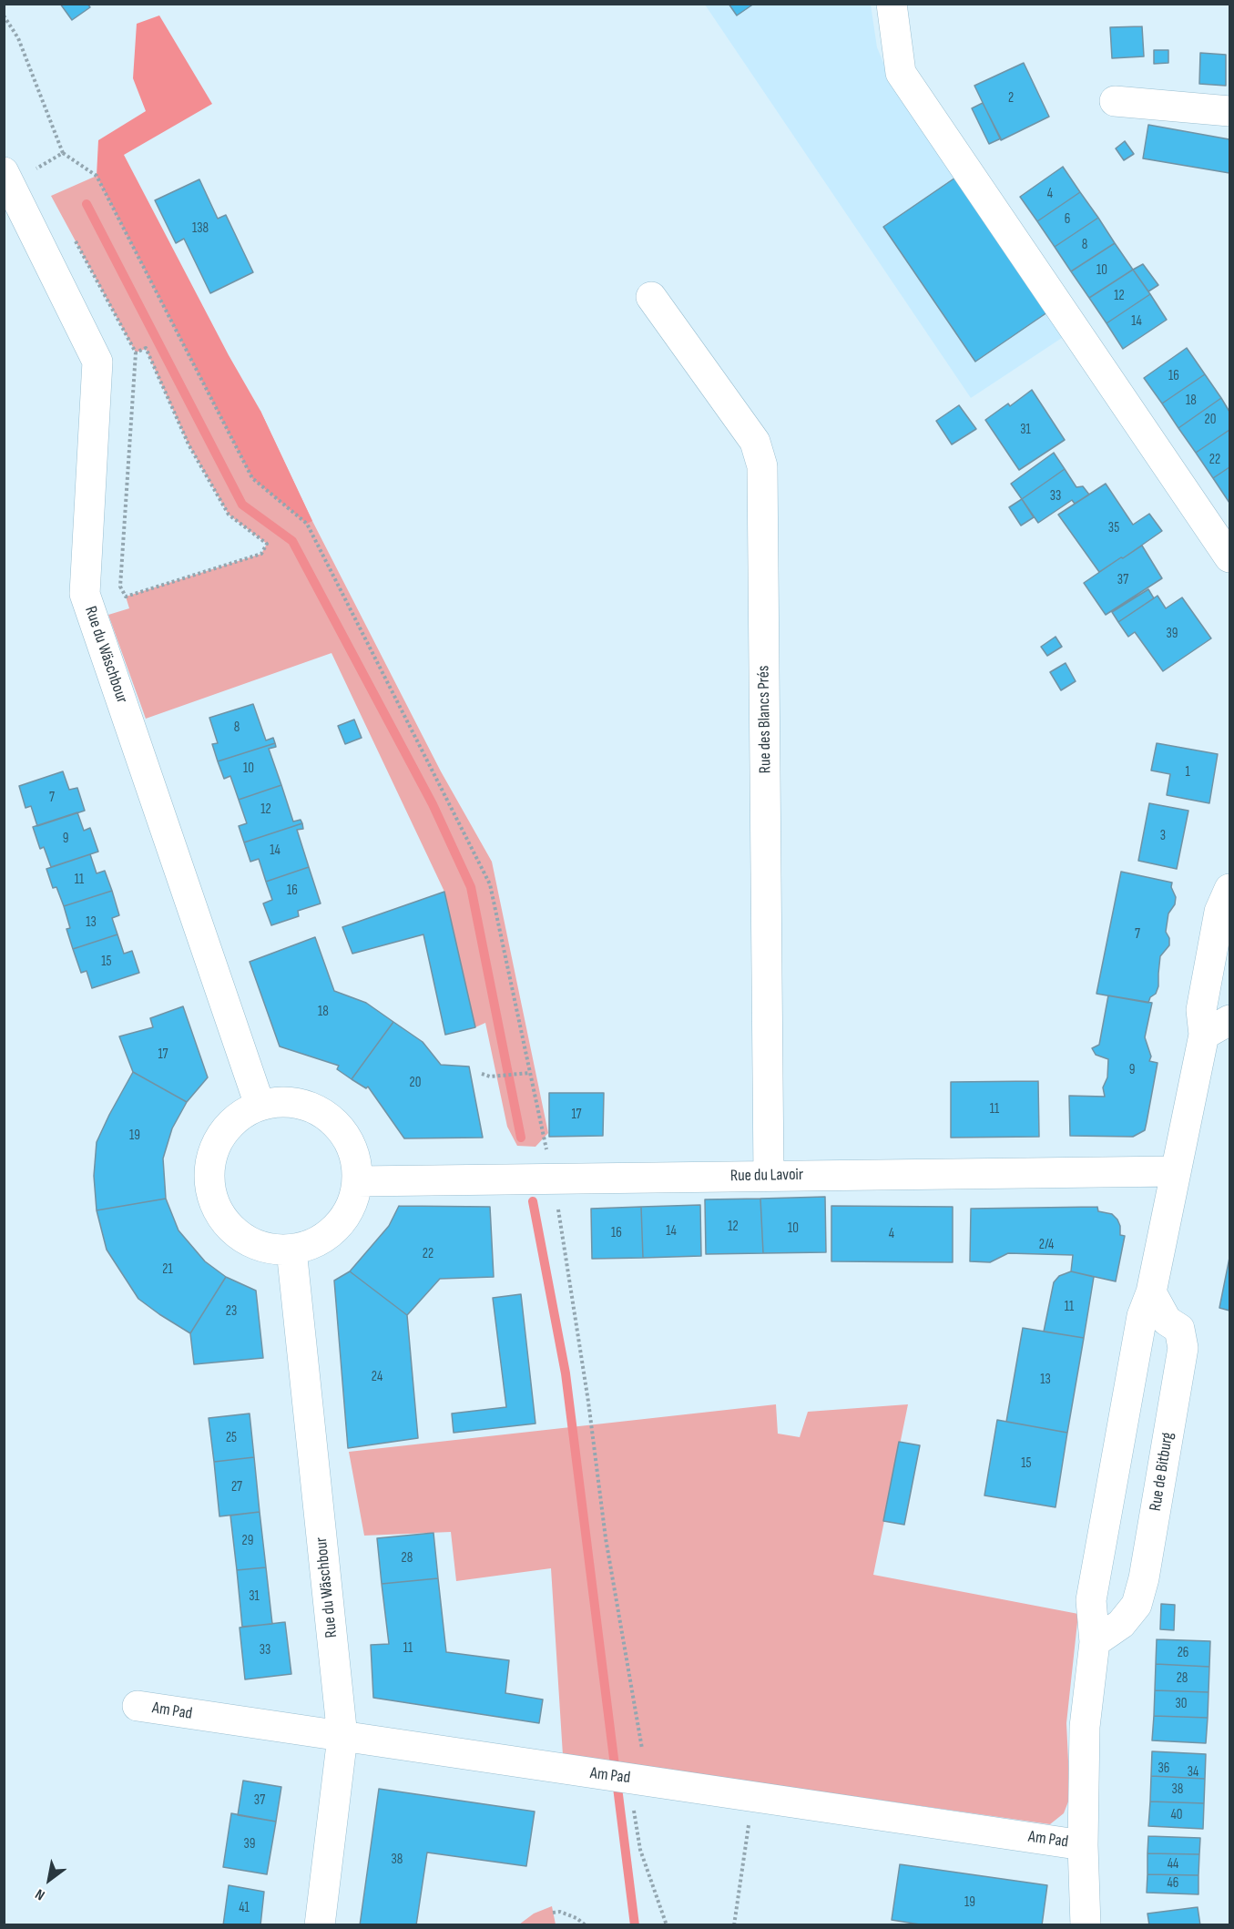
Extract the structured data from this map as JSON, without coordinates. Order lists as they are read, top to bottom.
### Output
{
  "streets": {
    "street": [
      "Rue du Wäschbour",
      "Rue des Blancs Prés",
      "Rue du Lavoir",
      "Rue de Bitburg",
      "Am Pad"
    ]
  },
  "crossings": [
    ["Rue du Wäschbour", "Rue du Lavoir"],
    ["Rue du Wäschbour", "Am Pad"],
    ["Rue des Blancs Prés", "Rue du Lavoir"]
  ],
  "house_numbers": [
    "2",
    "4",
    "6",
    "138",
    "8",
    "10",
    "12",
    "14",
    "16",
    "18",
    "20",
    "31",
    "22",
    "33",
    "35",
    "37",
    "39",
    "8",
    "10",
    "1",
    "7",
    "12",
    "3",
    "9",
    "14",
    "11",
    "16",
    "13",
    "7",
    "15",
    "18",
    "17",
    "9",
    "20",
    "11",
    "17",
    "19",
    "12",
    "10",
    "14",
    "16",
    "4",
    "2/4",
    "22",
    "21",
    "11",
    "23",
    "24",
    "13",
    "25",
    "15",
    "27",
    "29",
    "28",
    "31",
    "11",
    "33",
    "26",
    "28",
    "30",
    "36",
    "34",
    "38",
    "37",
    "40",
    "39",
    "38",
    "44",
    "46",
    "19",
    "41"
  ],
  "north": "bottom left"
}
